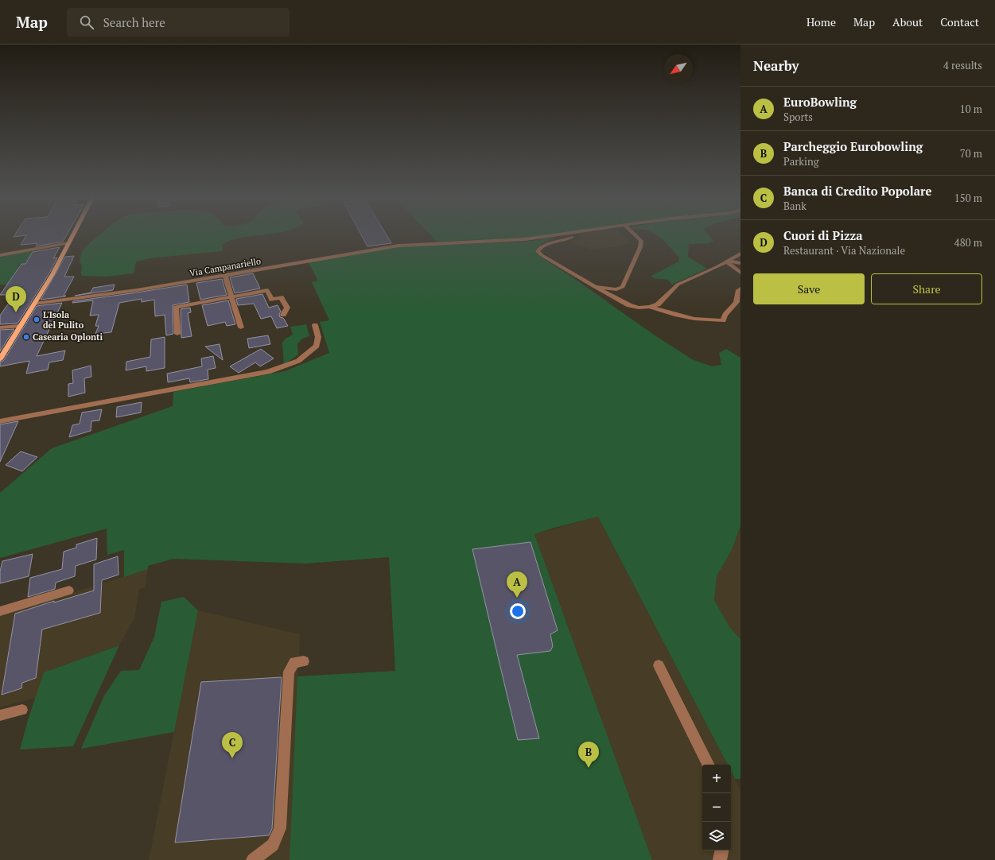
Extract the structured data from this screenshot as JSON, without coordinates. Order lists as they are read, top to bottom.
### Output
{
  "streets": {
    "street": ["Via Campanariello"]
  },
  "places": ["L'Isola del Pulito", "Casearia Oplonti"],
  "north": "bottom left",
  "page": {
    "header": "Map",
    "search": "Search here",
    "nav": [
      "Home",
      "Map",
      "About",
      "Contact"
    ],
    "heading": ["Nearby", "4 results"],
    "list": [
      {
        "mark": "A",
        "name": "EuroBowling",
        "note": "Sports",
        "value": "10 m"
      },
      {
        "mark": "B",
        "name": "Parcheggio Eurobowling",
        "note": "Parking",
        "value": "70 m"
      },
      {
        "mark": "C",
        "name": "Banca di Credito Popolare",
        "note": "Bank",
        "value": "150 m"
      },
      {
        "mark": "D",
        "name": "Cuori di Pizza",
        "note": "Restaurant · Via Nazionale",
        "value": "480 m"
      }
    ],
    "buttons": ["Save", "Share"],
    "pins": [
      "D",
      "A",
      "C",
      "B"
    ],
    "map_buttons": ["+", "−"]
  }
}
